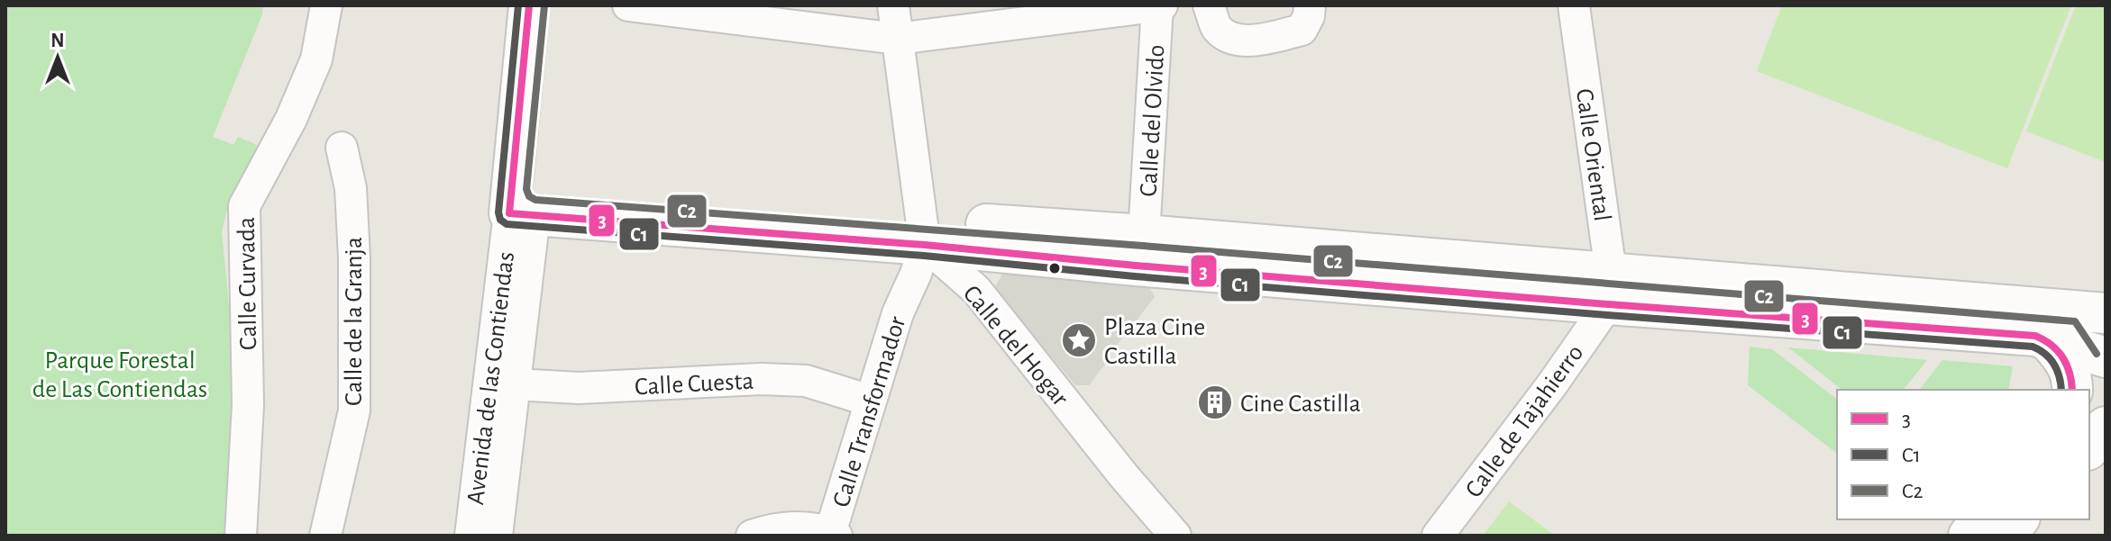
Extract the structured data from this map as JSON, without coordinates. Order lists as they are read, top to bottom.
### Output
{
  "streets": {
    "street": [
      "Calle del Olvido",
      "Calle Oriental",
      "Calle Curvada",
      "Calle de la Granja",
      "Calle del Hogar",
      "Avenida de las Contiendas",
      "Calle Cuesta",
      "Calle Transformador",
      "Calle de Tajahierro"
    ]
  },
  "crossings": [
    ["Calle Oriental", "Calle de Tajahierro"],
    ["Calle del Hogar", "Calle Transformador"],
    ["Avenida de las Contiendas", "Calle Cuesta"],
    ["Calle Cuesta", "Calle Transformador"]
  ],
  "parks": ["Parque Forestal de Las Contiendas"],
  "places": {
    "place": ["Plaza Cine Castilla"],
    "building": ["Cine Castilla"]
  },
  "lines": ["transit line 3", "transit line C1", "transit line C2"],
  "legend": ["3", "C1", "C2"],
  "north": "top"
}
